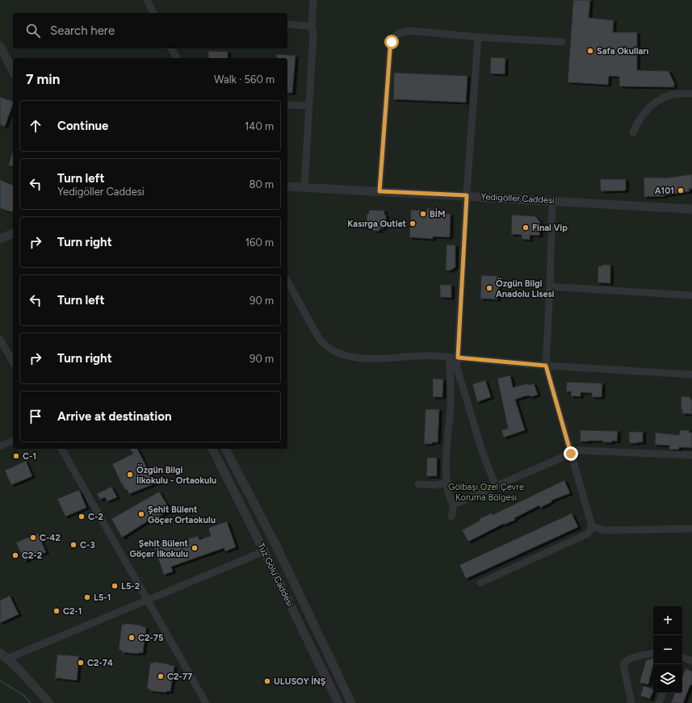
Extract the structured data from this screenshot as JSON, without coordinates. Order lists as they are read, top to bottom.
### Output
{
  "streets": {
    "street": ["Yedigöller Caddesi", "Tuz Gölü Caddesi"]
  },
  "parks": ["Gölbaşı Özel Çevre Koruma Bölgesi"],
  "places": [
    "Safa Okulları",
    "A101",
    "BİM",
    "Kasırga Outlet",
    "Final Vip",
    "Özgün Bilgi Anadolu Lisesi",
    "C-1",
    "Özgün Bilgi İlkokulu - Ortaokulu",
    "Şehit Bülent Göçer Ortaokulu",
    "C-2",
    "C-42",
    "C-3",
    "Şehit Bülent Göçer İlkokulu",
    "C2-2",
    "L5-2",
    "L5-1",
    "C2-1",
    "C2-75",
    "C2-74",
    "C2-77",
    "ULUSOY İNŞ"
  ],
  "page": {
    "search": "Search here",
    "heading": ["7 min", "Walk · 560 m"],
    "list": [
      ["Continue", "140 m"],
      ["Turn left", "Yedigöller Caddesi", "80 m"],
      ["Turn right", "160 m"],
      ["Turn left", "90 m"],
      ["Turn right", "90 m"],
      "Arrive at destination"
    ],
    "map_buttons": ["+", "−"]
  }
}
